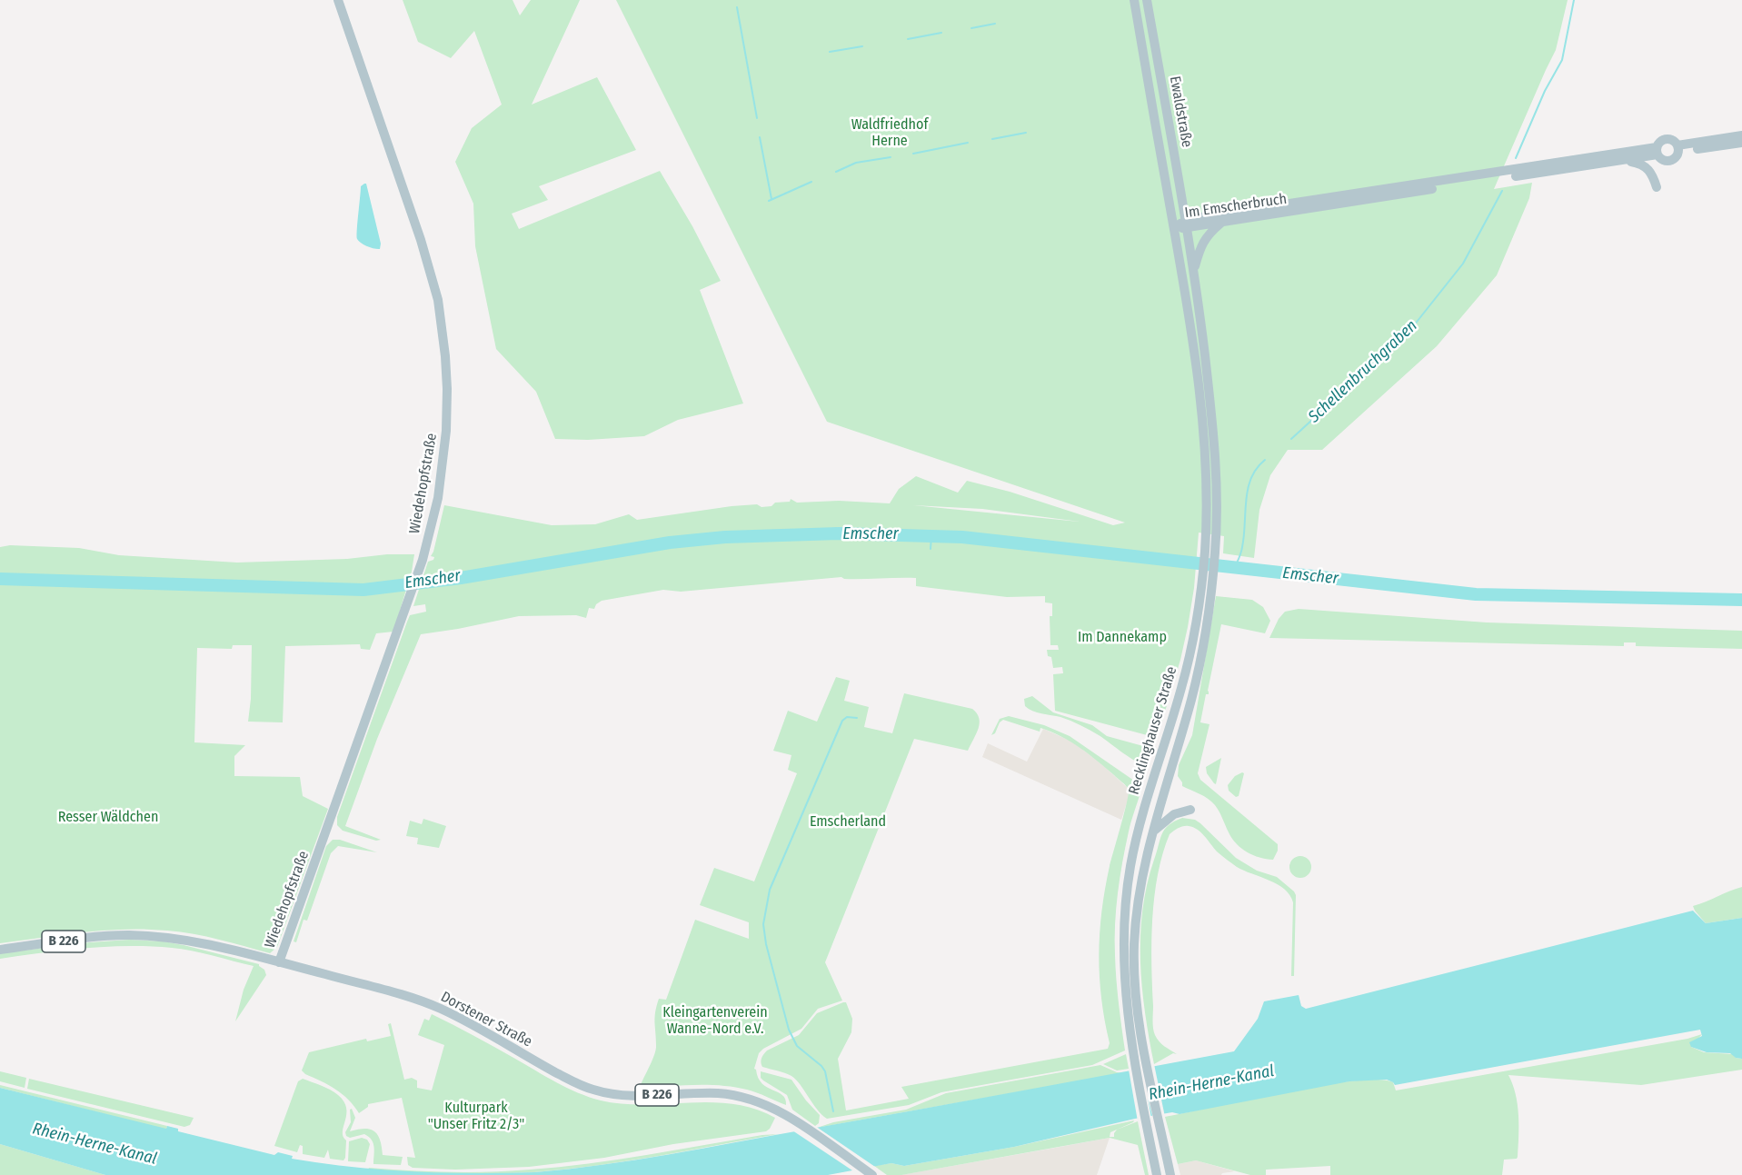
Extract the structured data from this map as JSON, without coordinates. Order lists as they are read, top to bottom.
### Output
{
  "streets": {
    "main road": [
      "Ewaldstraße",
      "Im Emscherbruch",
      "Wiedehopfstraße",
      "Recklinghauser Straße",
      "B 226",
      "Dorstener Straße"
    ]
  },
  "crossings": [
    ["Ewaldstraße", "Im Emscherbruch"],
    ["Ewaldstraße", "Recklinghauser Straße"],
    ["Im Emscherbruch", "Recklinghauser Straße"],
    ["Wiedehopfstraße", "Dorstener Straße"]
  ],
  "water": ["Schellenbruchgraben", "Emscher", "Rhein-Herne-Kanal"],
  "parks": [
    "Waldfriedhof Herne",
    "Im Dannekamp",
    "Resser Wäldchen",
    "Emscherland",
    "Kleingartenverein Wanne-Nord e.V.",
    "Kulturpark \"Unser Fritz 2/3\""
  ]
}
